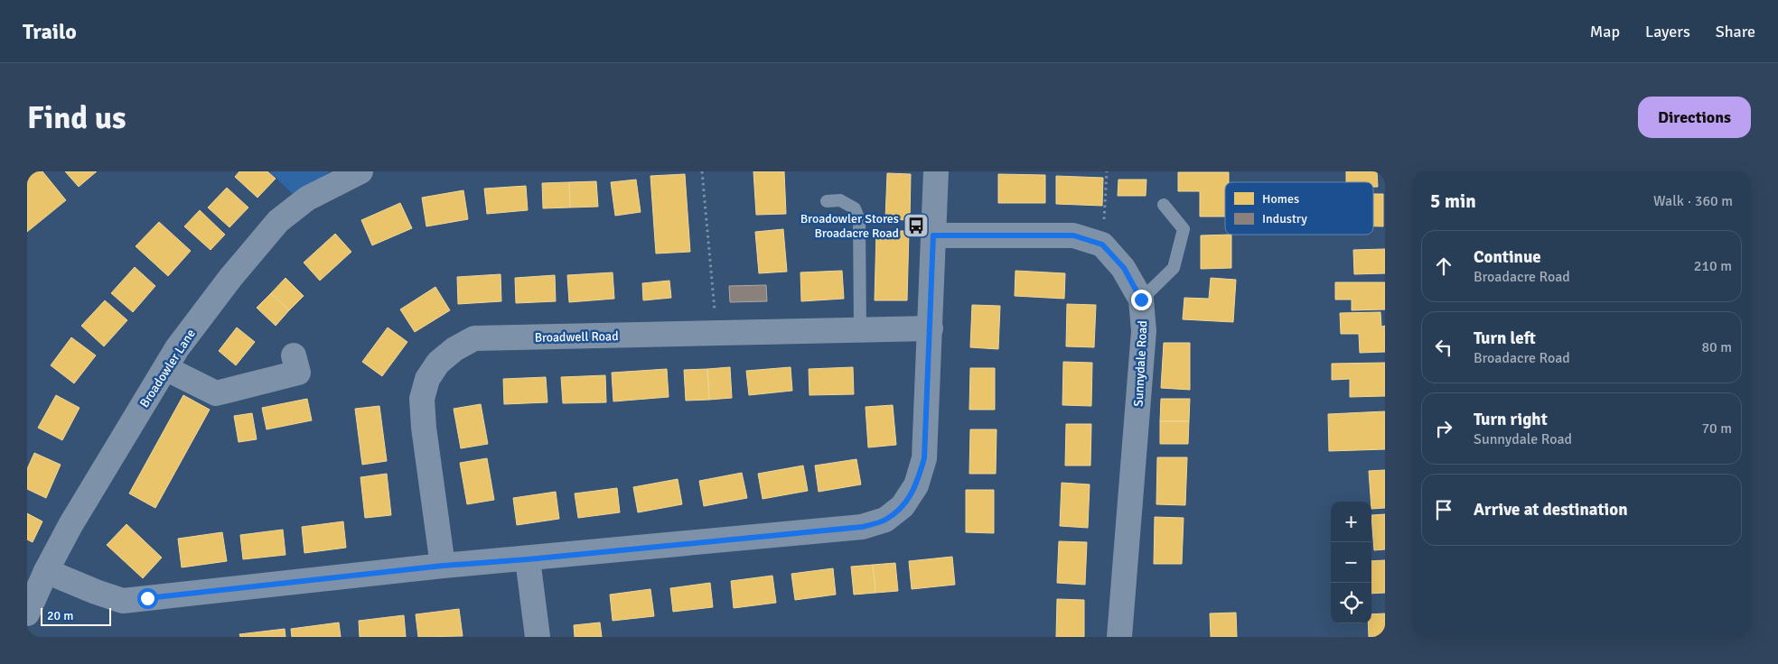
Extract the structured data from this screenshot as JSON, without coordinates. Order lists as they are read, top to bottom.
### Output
{
  "streets": {
    "street": ["Broadwell Road", "Sunnydale Road", "Broadowler Lane"]
  },
  "places": {
    "bus stop": ["Broadowler Stores Broadacre Road"]
  },
  "legend": ["Homes", "Industry"],
  "scale_bar": "20 m",
  "page": {
    "header": "Trailo",
    "nav": ["Map", "Layers", "Share"],
    "buttons": "Directions",
    "title": "Find us",
    "heading": ["5 min", "Walk · 360 m"],
    "list": [
      ["Continue", "Broadacre Road", "210 m"],
      ["Turn left", "Broadacre Road", "80 m"],
      ["Turn right", "Sunnydale Road", "70 m"],
      "Arrive at destination"
    ],
    "map_buttons": ["+", "−"],
    "scale": "20 m"
  }
}
